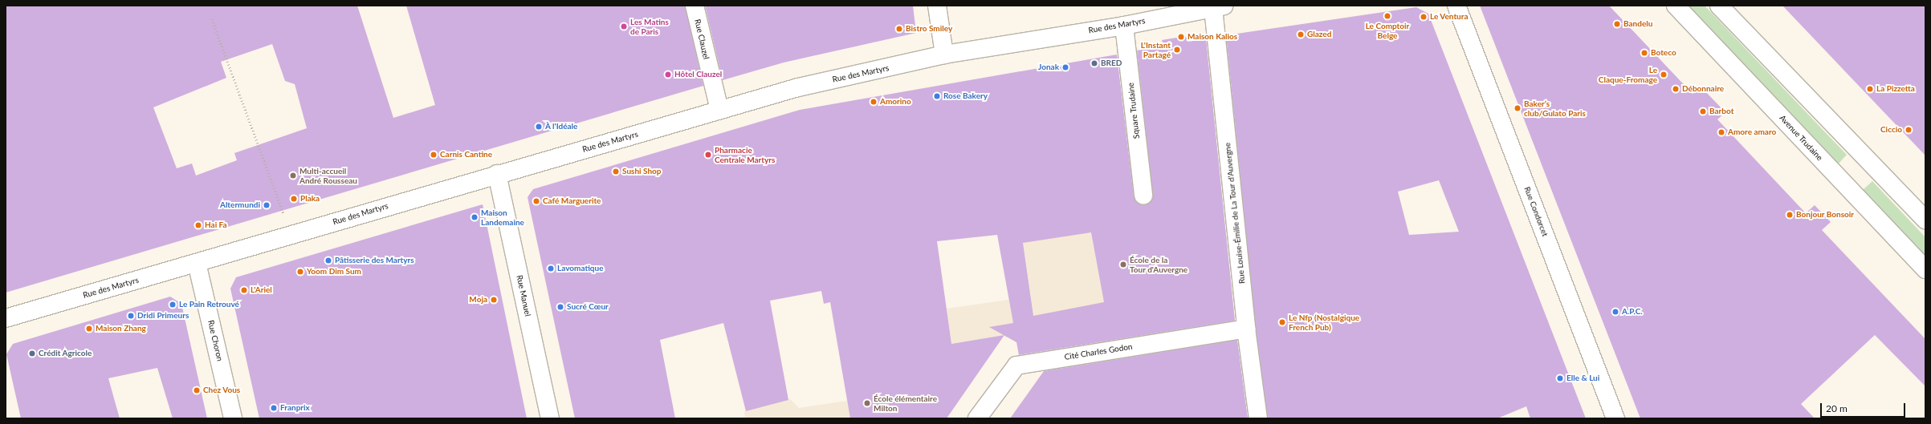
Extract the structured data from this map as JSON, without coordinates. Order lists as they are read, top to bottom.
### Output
{
  "streets": {
    "street": [
      "Rue des Martyrs",
      "Rue Clauzel",
      "Square Trudaine",
      "Avenue Trudaine",
      "Rue Condorcet",
      "Rue Louise-Émilie de La Tour d'Auvergne",
      "Rue Manuel",
      "Rue Choron",
      "Cité Charles Godon"
    ]
  },
  "crossings": [
    ["Rue des Martyrs", "Rue Clauzel"],
    ["Rue des Martyrs", "Square Trudaine"],
    ["Rue des Martyrs", "Rue Louise-Émilie de La Tour d'Auvergne"],
    ["Rue des Martyrs", "Rue Manuel"],
    ["Rue des Martyrs", "Rue Choron"],
    ["Rue Louise-Émilie de La Tour d'Auvergne", "Cité Charles Godon"]
  ],
  "places": [
    "Le Comptoir Belge",
    "Le Ventura",
    "Bandelu",
    "Les Matins de Paris",
    "Bistro Smiley",
    "Glazed",
    "Maison Kalios",
    "L'Instant Partagé",
    "Boteco",
    "BRED",
    "Jonak",
    "Hôtel Clauzel",
    "Le Claque-Fromage",
    "Débonnaire",
    "La Pizzetta",
    "Rose Bakery",
    "Amorino",
    "Baker’s club/Gulato Paris",
    "Barbot",
    "À l'Idéale",
    "Ciccio",
    "Amore amaro",
    "Carnis Cantine",
    "Pharmacie Centrale Martyrs",
    "Sushi Shop",
    "Multi-accueil André Rousseau",
    "Plaka",
    "Café Marguerite",
    "Altermundi",
    "Bonjour Bonsoir",
    "Maison Landemaine",
    "Hai Fa",
    "Pâtisserie des Martyrs",
    "École de la Tour d'Auvergne",
    "Lavomatique",
    "Yoom Dim Sum",
    "L'Ariel",
    "Moja",
    "Le Pain Retrouvé",
    "Sucré Cœur",
    "A.P.C.",
    "Dridi Primeurs",
    "Le Nfp (Nostalgique French Pub)",
    "Maison Zhang",
    "Crédit Agricole",
    "Elle & Lui",
    "Chez Vous",
    "École élémentaire Milton",
    "Franprix"
  ],
  "scale_bar": "20 m"
}
